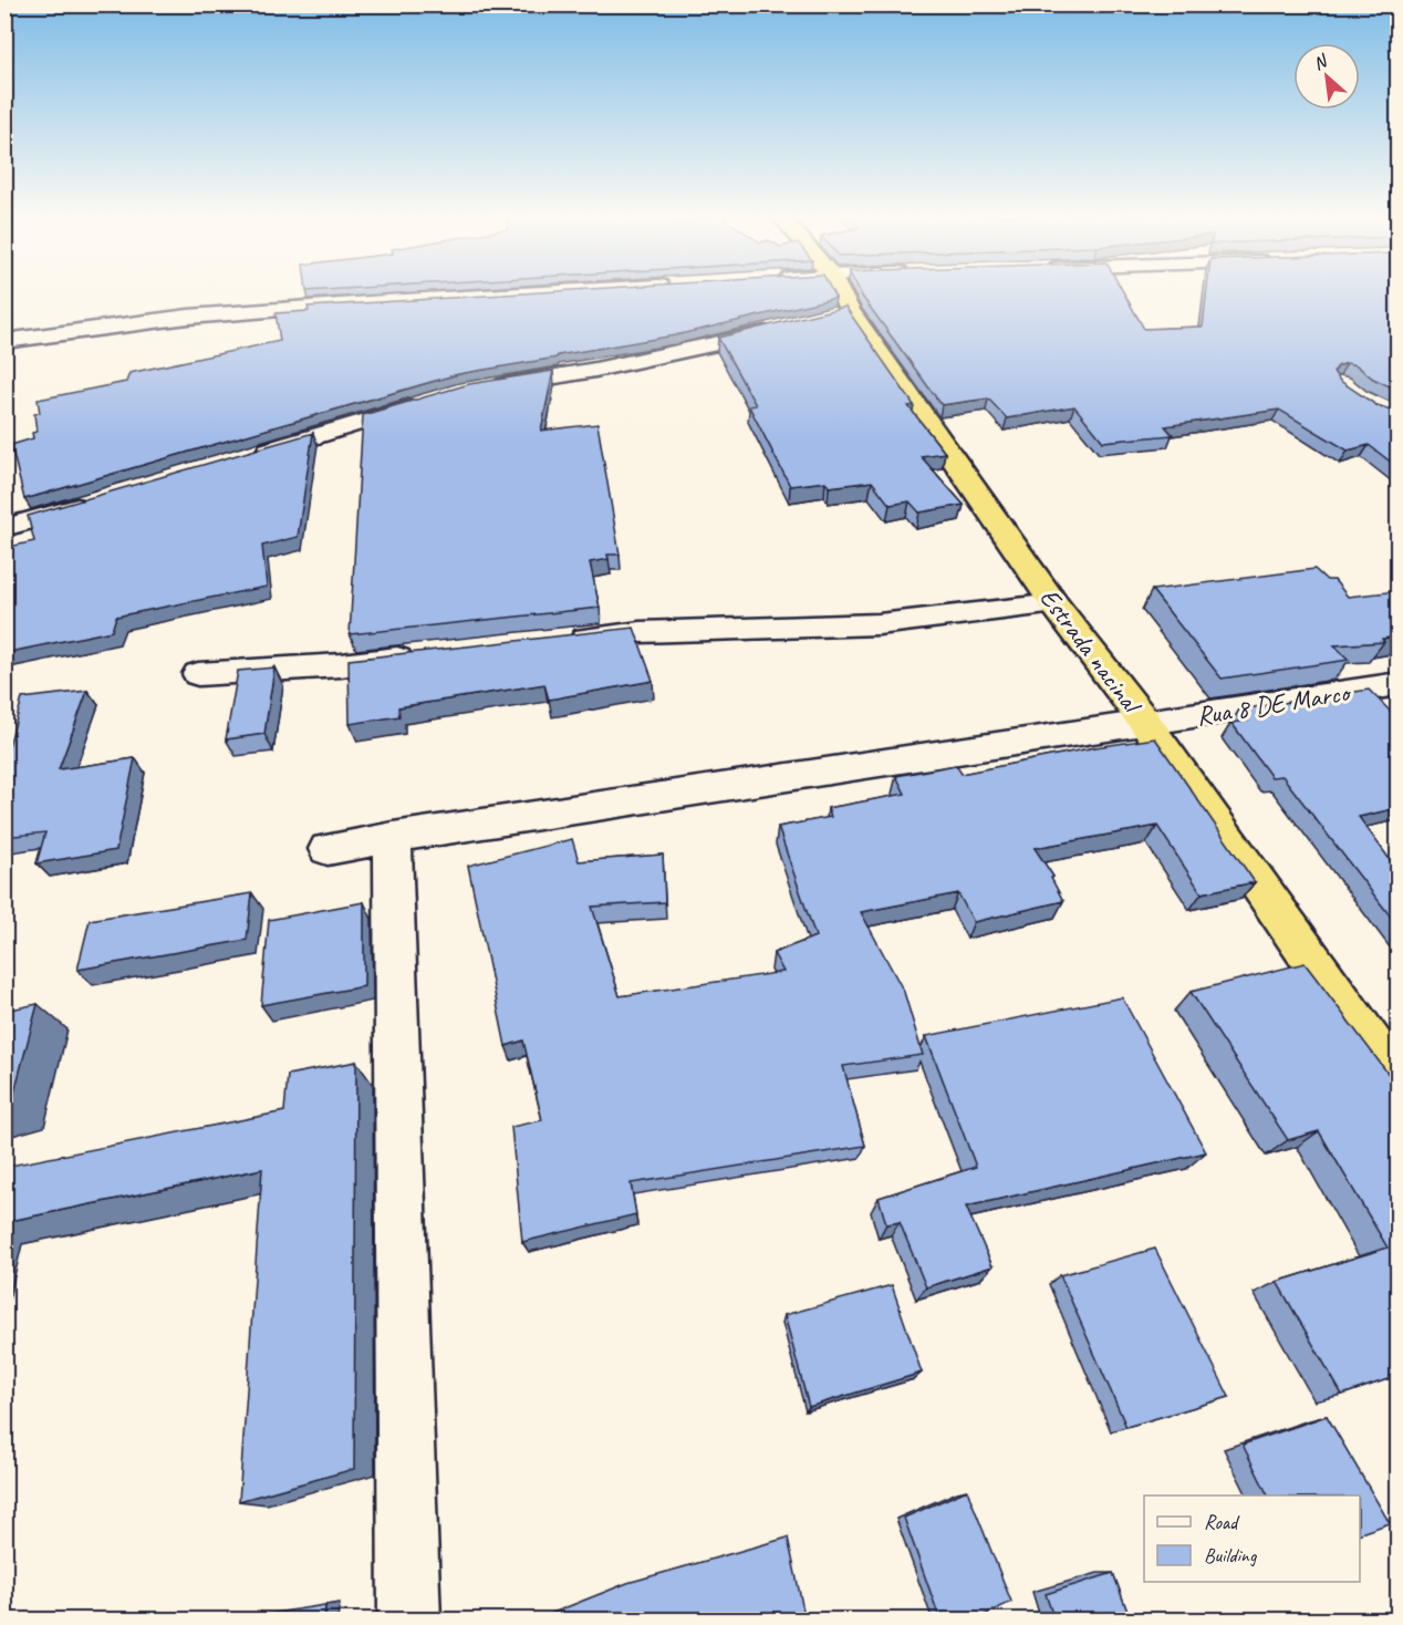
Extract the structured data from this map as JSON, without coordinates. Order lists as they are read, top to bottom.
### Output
{
  "streets": {
    "highway": ["Estrada nacinal"],
    "street": ["Rua 8 DE Marco"]
  },
  "crossings": [
    ["Estrada nacinal", "Rua 8 DE Marco"]
  ],
  "legend": ["Road", "Building"],
  "north": "top left"
}
